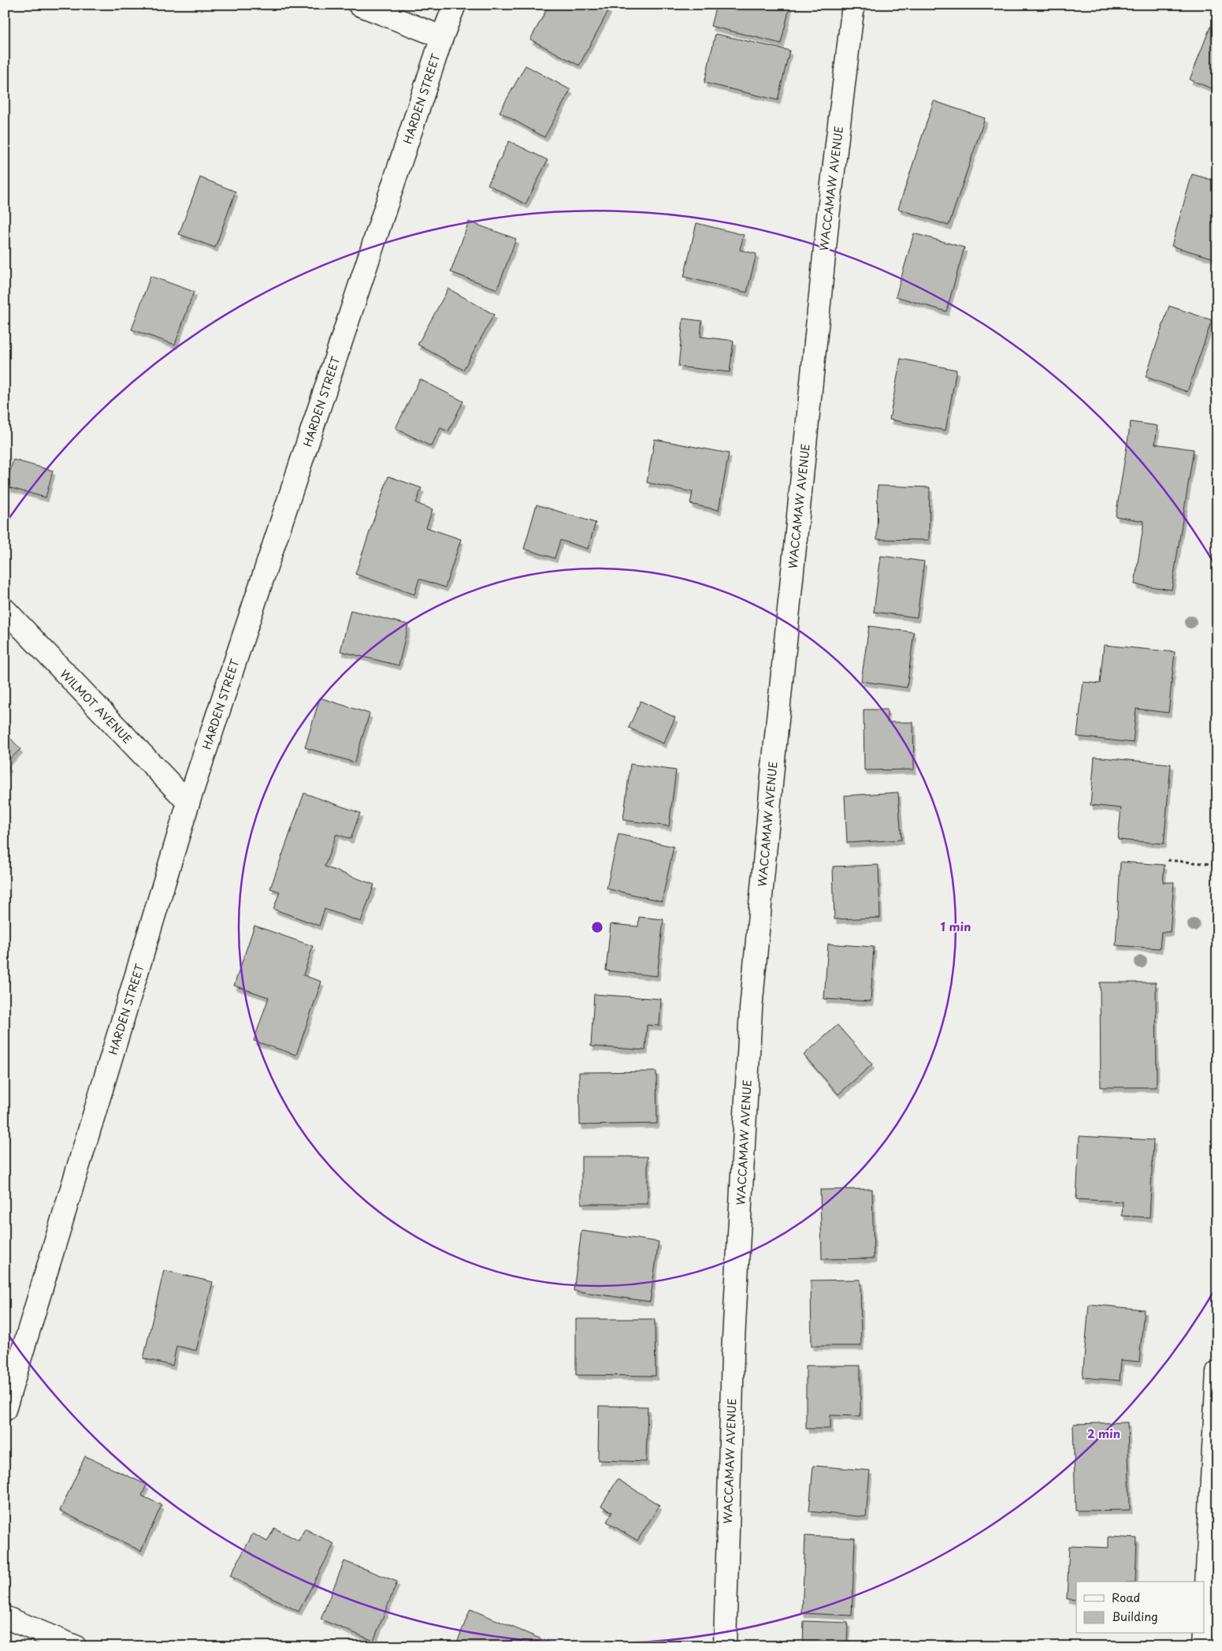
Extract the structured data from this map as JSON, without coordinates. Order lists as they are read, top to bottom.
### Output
{
  "streets": {
    "street": ["HARDEN STREET", "WACCAMAW AVENUE", "WILMOT AVENUE"]
  },
  "crossings": [
    ["HARDEN STREET", "WILMOT AVENUE"]
  ],
  "legend": ["Road", "Building"],
  "rings": ["1 min", "2 min"]
}
